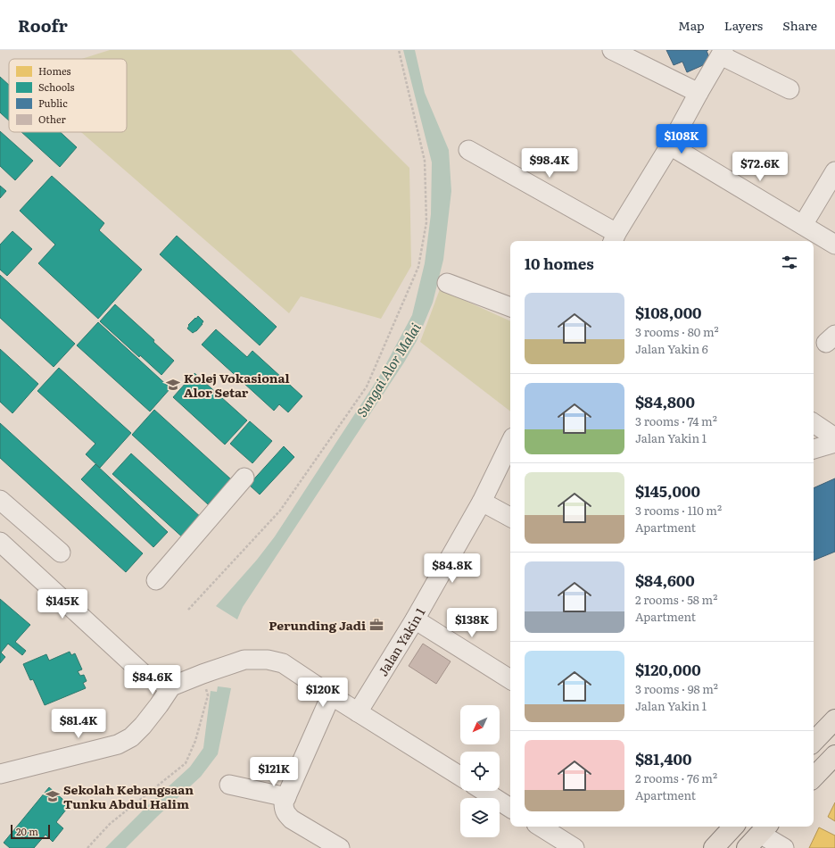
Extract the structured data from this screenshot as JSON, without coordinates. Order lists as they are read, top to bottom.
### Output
{
  "streets": {
    "street": ["Jalan Yakin 1"]
  },
  "water": ["Sungai Alor Malai"],
  "places": {
    "school or university": ["Kolej Vokasional Alor Setar", "Sekolah Kebangsaan Tunku Abdul Halim"],
    "office": ["Perunding Jadi"]
  },
  "legend": [
    "Homes",
    "Schools",
    "Public",
    "Other"
  ],
  "scale_bar": "20 m",
  "north": "bottom left",
  "page": {
    "header": "Roofr",
    "nav": ["Map", "Layers", "Share"],
    "price": [
      "$108K",
      "$98.4K",
      "$72.6K",
      "$84.8K",
      "$145K",
      "$138K",
      "$84.6K",
      "$120K",
      "$81.4K",
      "$121K"
    ],
    "heading": "10 homes",
    "list": [
      {
        "name": "$108,000",
        "note": "3 rooms · 80 m² · Jalan Yakin 6"
      },
      {
        "name": "$84,800",
        "note": "3 rooms · 74 m² · Jalan Yakin 1"
      },
      {
        "name": "$145,000",
        "note": "3 rooms · 110 m² · Apartment"
      },
      {
        "name": "$84,600",
        "note": "2 rooms · 58 m² · Apartment"
      },
      {
        "name": "$120,000",
        "note": "3 rooms · 98 m² · Jalan Yakin 1"
      },
      {
        "name": "$81,400",
        "note": "2 rooms · 76 m² · Apartment"
      }
    ],
    "scale": "20 m"
  }
}
